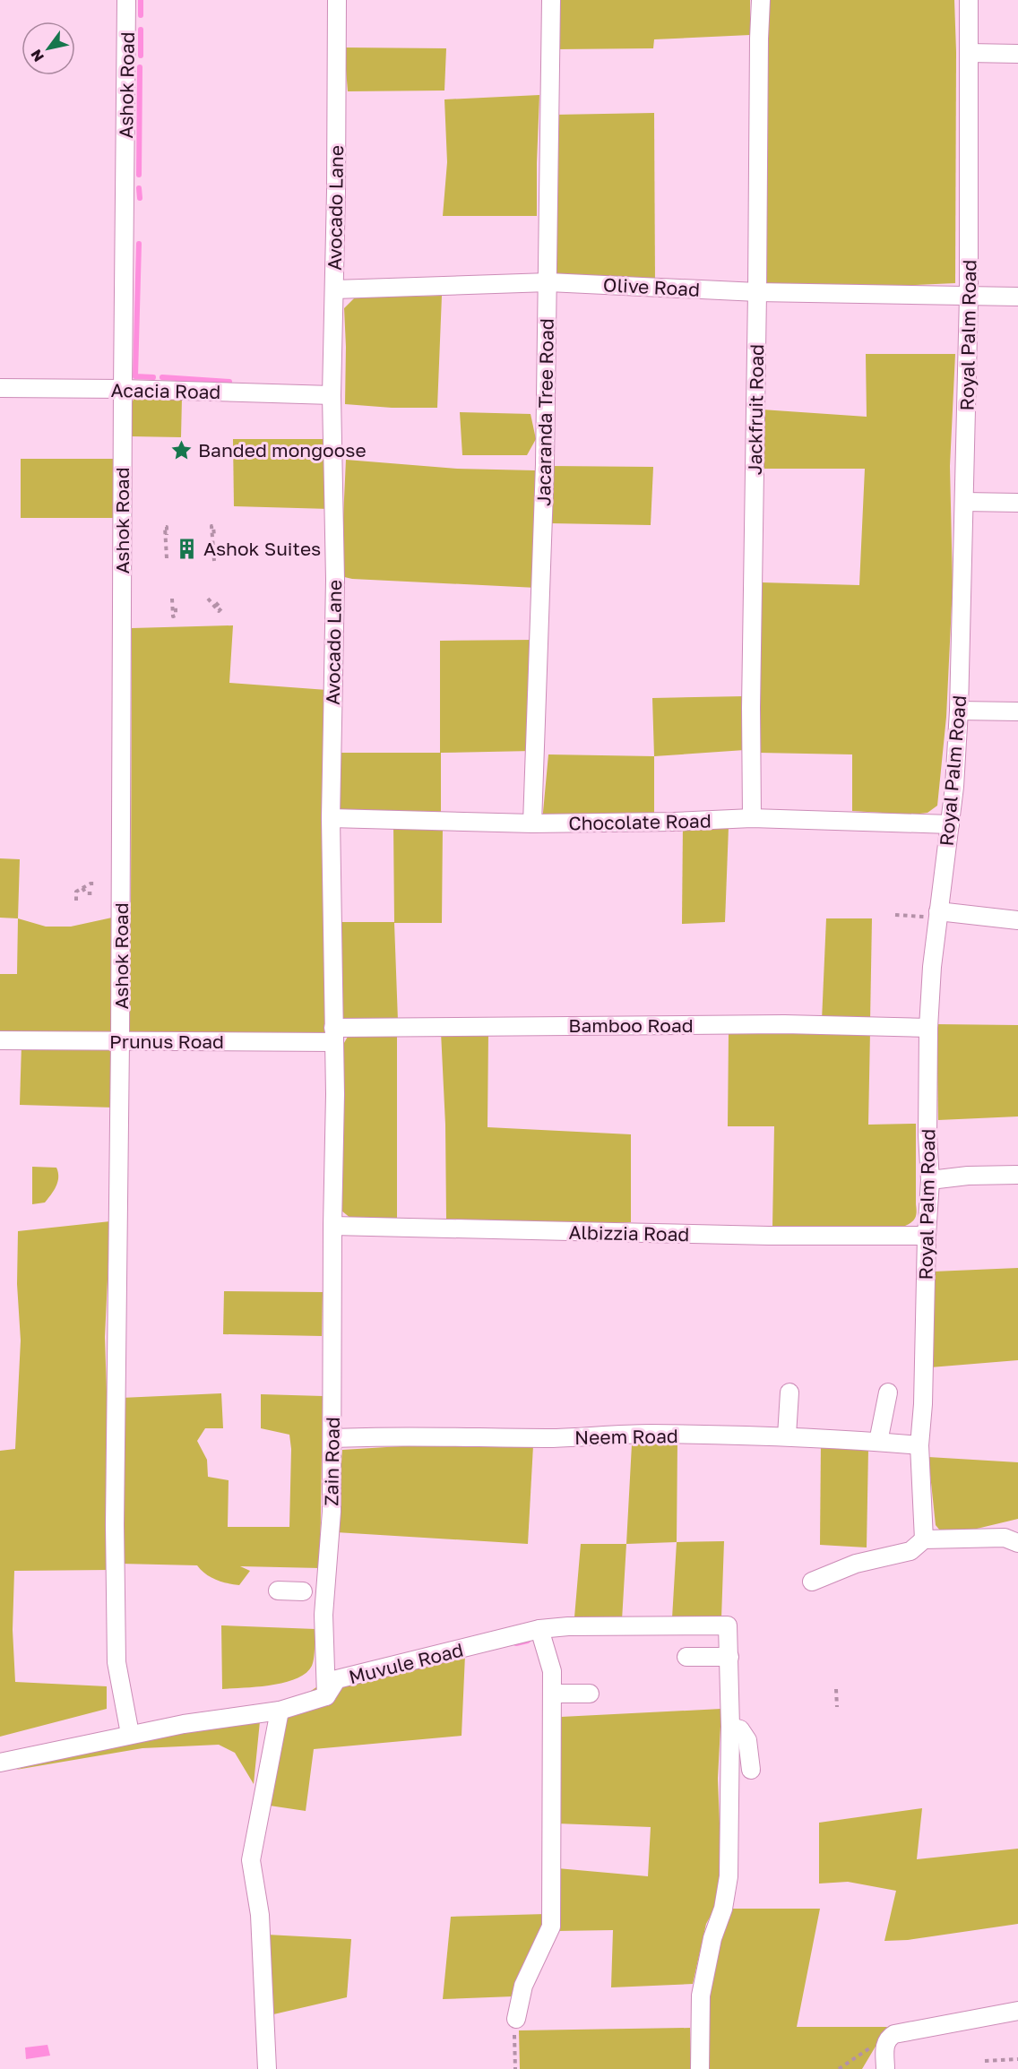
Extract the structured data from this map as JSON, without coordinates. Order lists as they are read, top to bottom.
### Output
{
  "streets": {
    "street": [
      "Ashok Road",
      "Avocado Lane",
      "Olive Road",
      "Royal Palm Road",
      "Acacia Road",
      "Jackfruit Road",
      "Jacaranda Tree Road",
      "Chocolate Road",
      "Bamboo Road",
      "Prunus Road",
      "Albizzia Road",
      "Neem Road",
      "Zain Road",
      "Muvule Road"
    ]
  },
  "crossings": [
    ["Ashok Road", "Acacia Road"],
    ["Ashok Road", "Prunus Road"],
    ["Ashok Road", "Muvule Road"],
    ["Avocado Lane", "Olive Road"],
    ["Avocado Lane", "Acacia Road"],
    ["Avocado Lane", "Chocolate Road"],
    ["Avocado Lane", "Bamboo Road"],
    ["Avocado Lane", "Prunus Road"],
    ["Avocado Lane", "Zain Road"],
    ["Olive Road", "Royal Palm Road"],
    ["Olive Road", "Jackfruit Road"],
    ["Olive Road", "Jacaranda Tree Road"],
    ["Royal Palm Road", "Chocolate Road"],
    ["Royal Palm Road", "Bamboo Road"],
    ["Royal Palm Road", "Albizzia Road"],
    ["Royal Palm Road", "Neem Road"],
    ["Jackfruit Road", "Chocolate Road"],
    ["Jacaranda Tree Road", "Chocolate Road"],
    ["Bamboo Road", "Prunus Road"],
    ["Bamboo Road", "Zain Road"],
    ["Prunus Road", "Zain Road"],
    ["Albizzia Road", "Zain Road"],
    ["Neem Road", "Zain Road"],
    ["Zain Road", "Muvule Road"]
  ],
  "places": {
    "place": ["Banded mongoose"],
    "building": ["Ashok Suites"]
  },
  "north": "bottom left"
}
